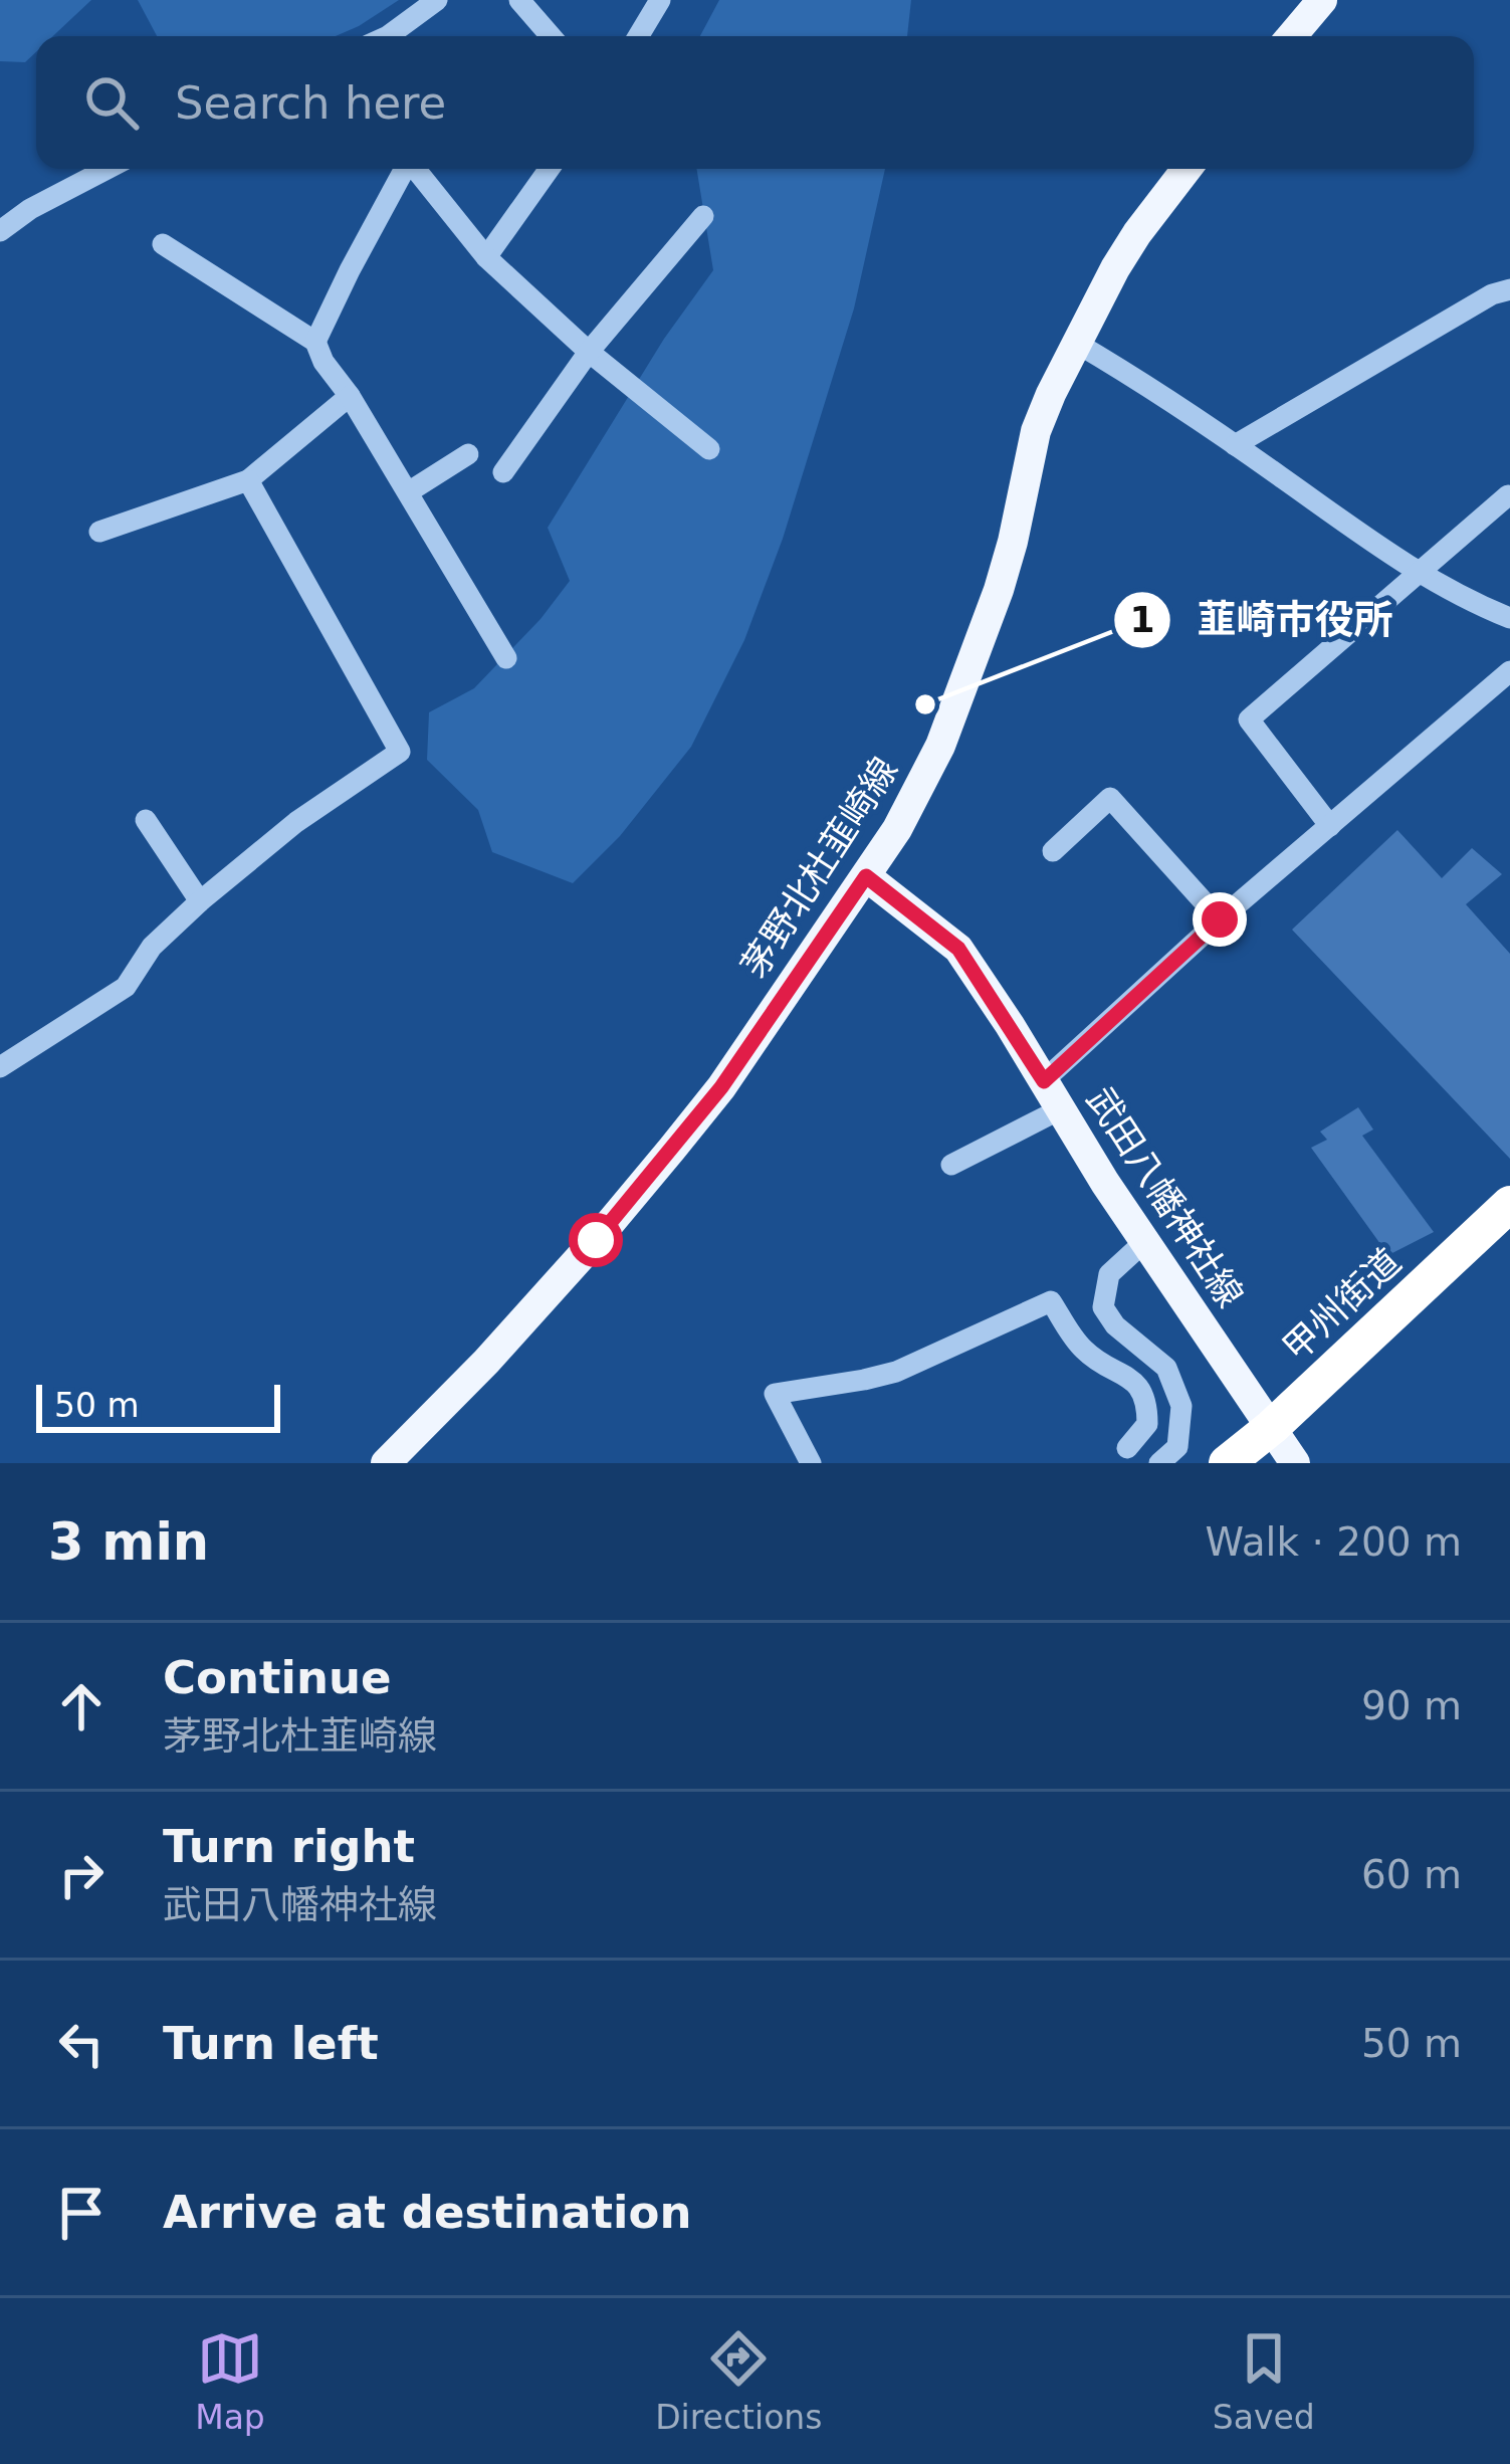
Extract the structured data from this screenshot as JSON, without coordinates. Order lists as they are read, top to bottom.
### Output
{
  "streets": {
    "highway": ["甲州街道"],
    "main road": ["茅野北杜韮崎線", "武田八幡神社線"]
  },
  "crossings": [
    ["茅野北杜韮崎線", "武田八幡神社線"],
    ["武田八幡神社線", "甲州街道"]
  ],
  "places": ["韮崎市役所"],
  "scale_bar": "50 m",
  "page": {
    "search": "Search here",
    "scale": "50 m",
    "heading": ["3 min", "Walk · 200 m"],
    "list": [
      ["Continue", "茅野北杜韮崎線", "90 m"],
      ["Turn right", "武田八幡神社線", "60 m"],
      ["Turn left", "50 m"],
      "Arrive at destination"
    ],
    "nav": ["Map", "Directions", "Saved"]
  }
}
